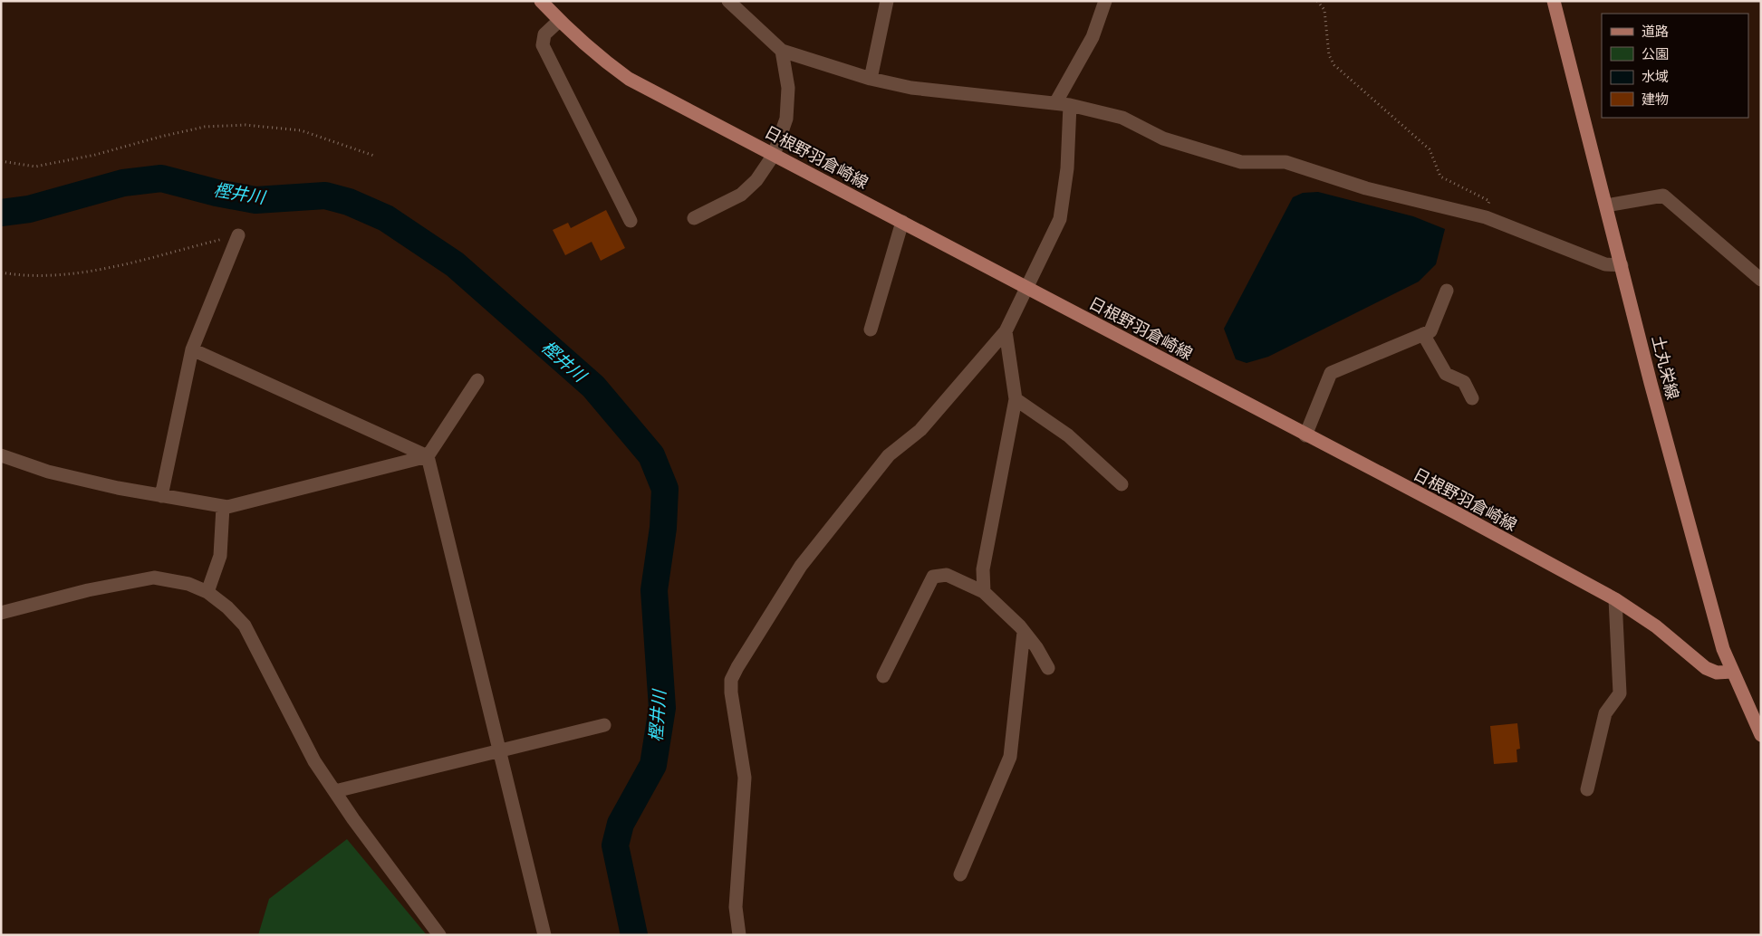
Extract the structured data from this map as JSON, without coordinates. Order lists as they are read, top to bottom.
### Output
{
  "streets": {
    "main road": ["日根野羽倉崎線", "土丸栄線"]
  },
  "crossings": [
    ["日根野羽倉崎線", "土丸栄線"]
  ],
  "water": ["樫井川"],
  "legend": [
    "道路",
    "公園",
    "水域",
    "建物"
  ]
}
